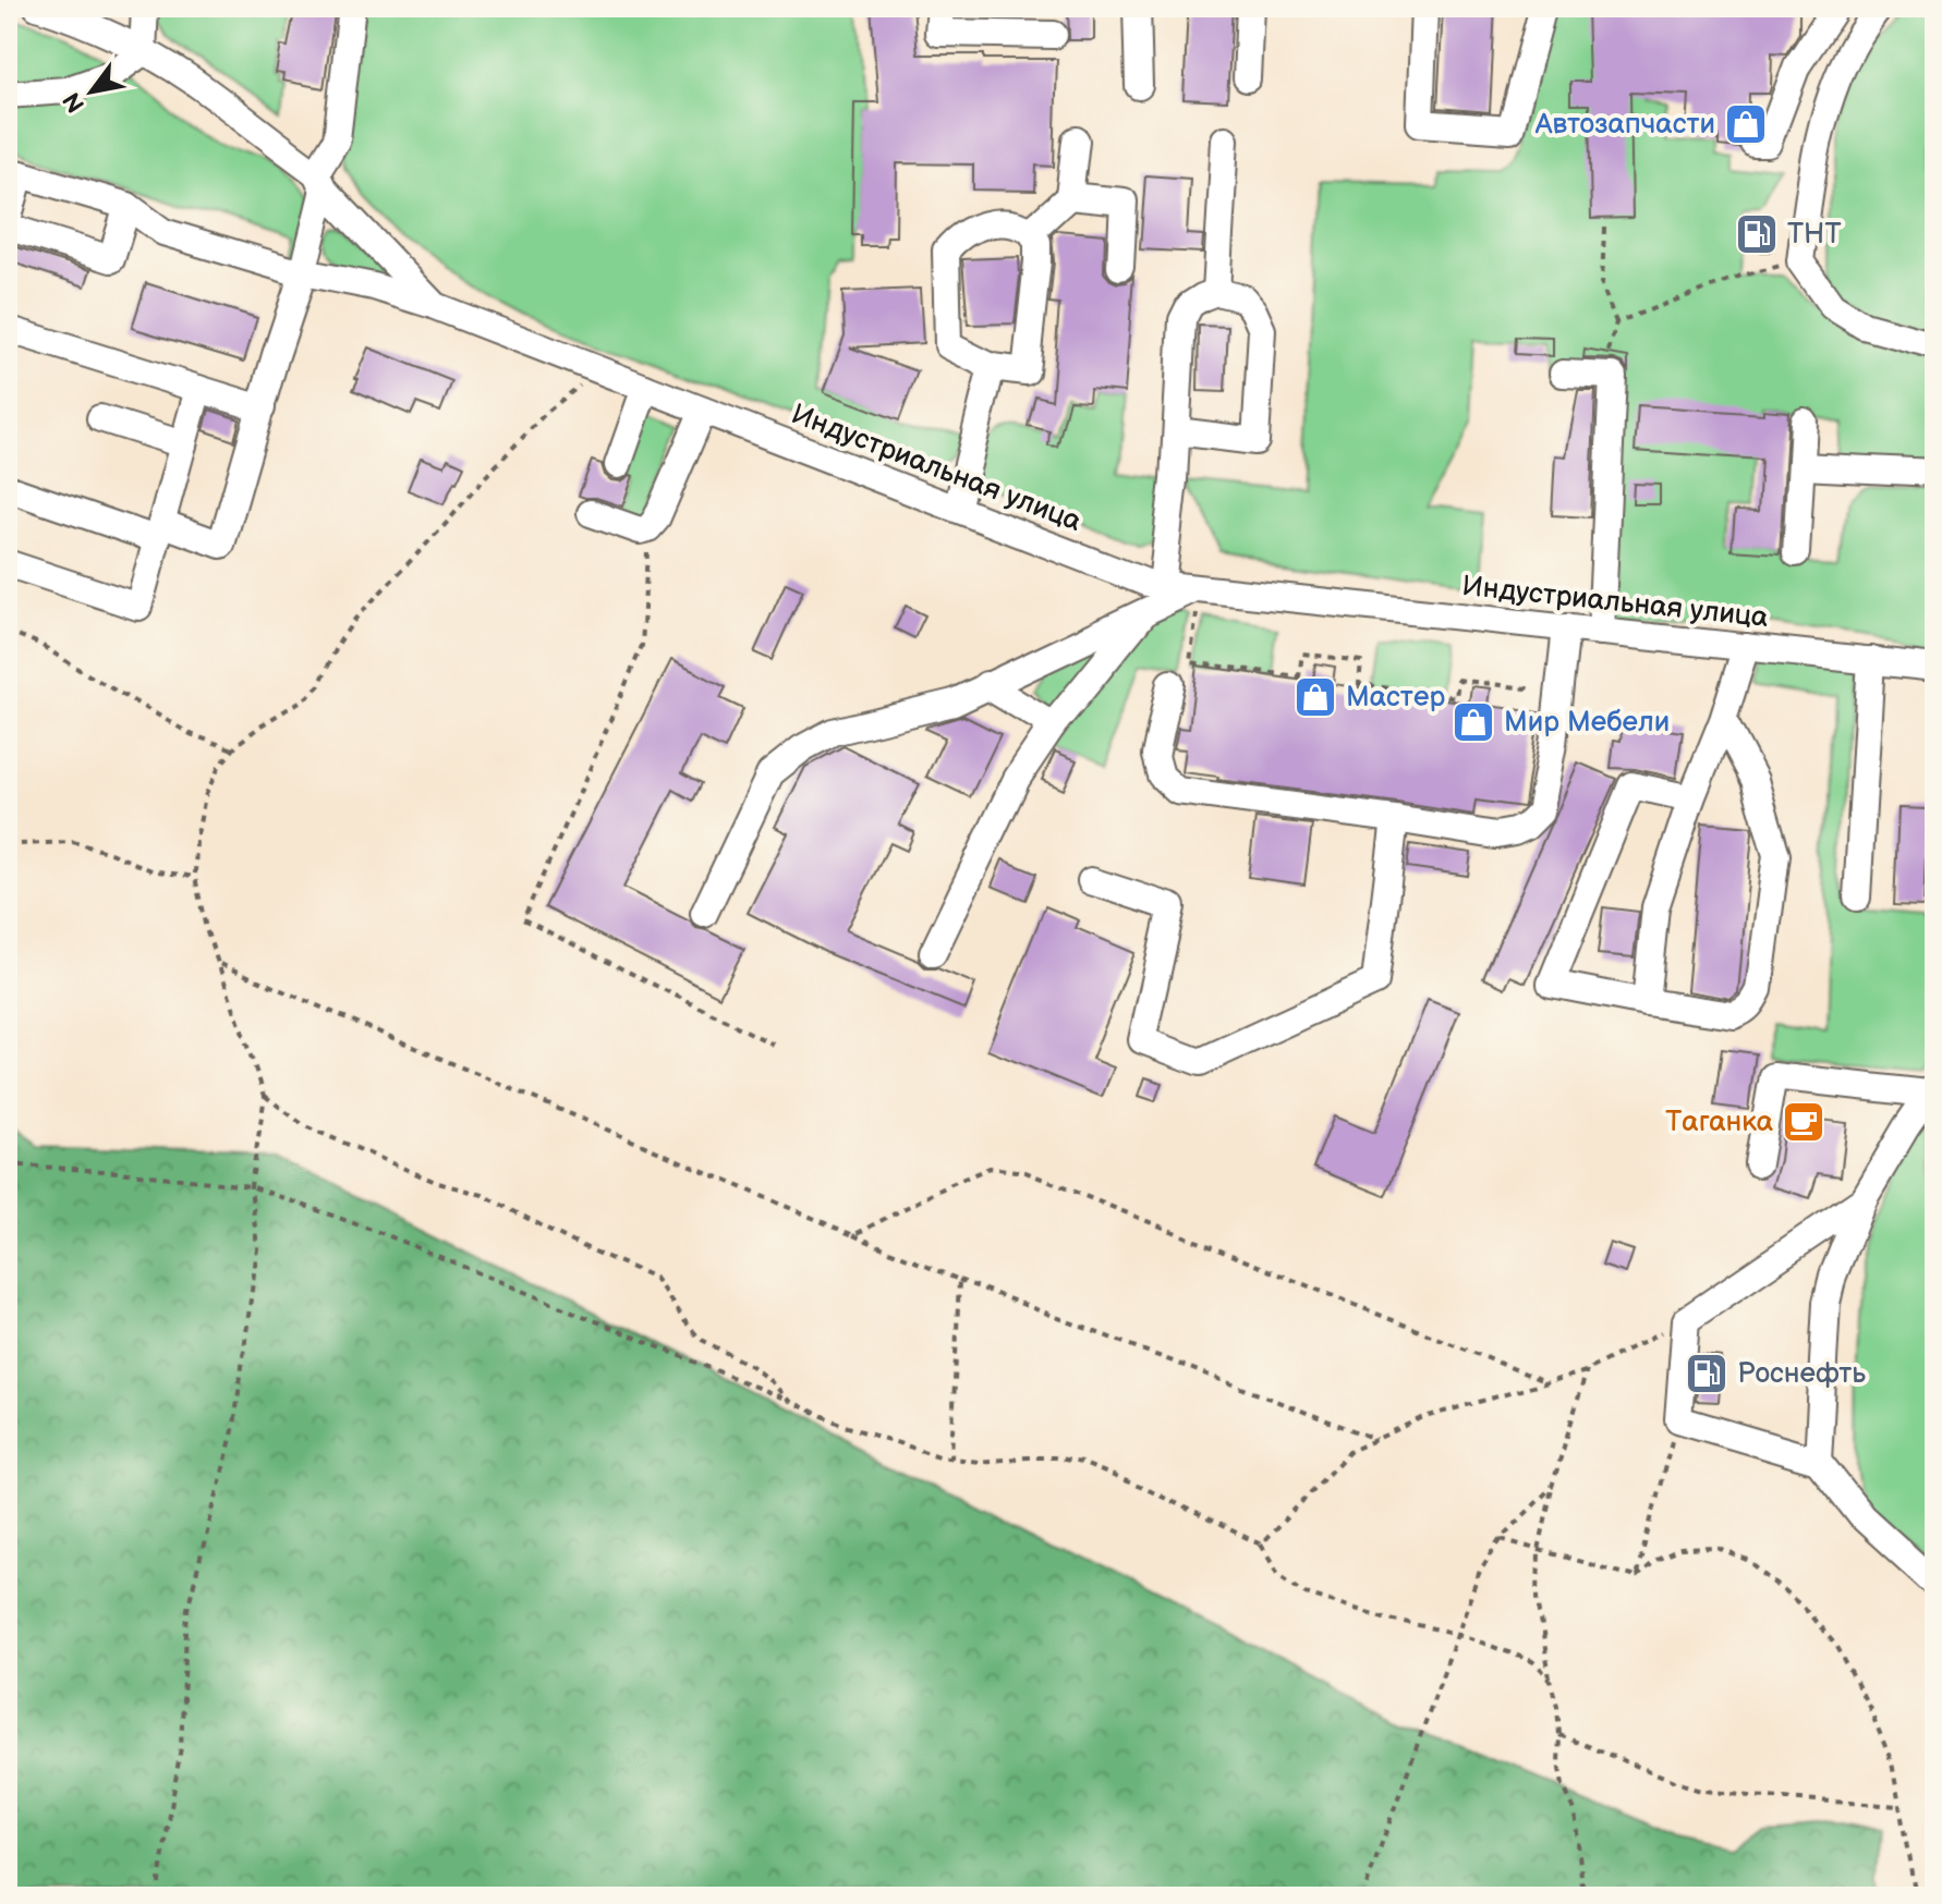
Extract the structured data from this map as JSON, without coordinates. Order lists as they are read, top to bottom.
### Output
{
  "streets": {
    "street": ["Индустриальная улица"]
  },
  "places": {
    "shop": ["Автозапчасти", "Мастер", "Мир Мебели"],
    "fuel station": ["ТНТ", "Роснефть"],
    "cafe": ["Таганка"]
  },
  "north": "bottom left"
}
